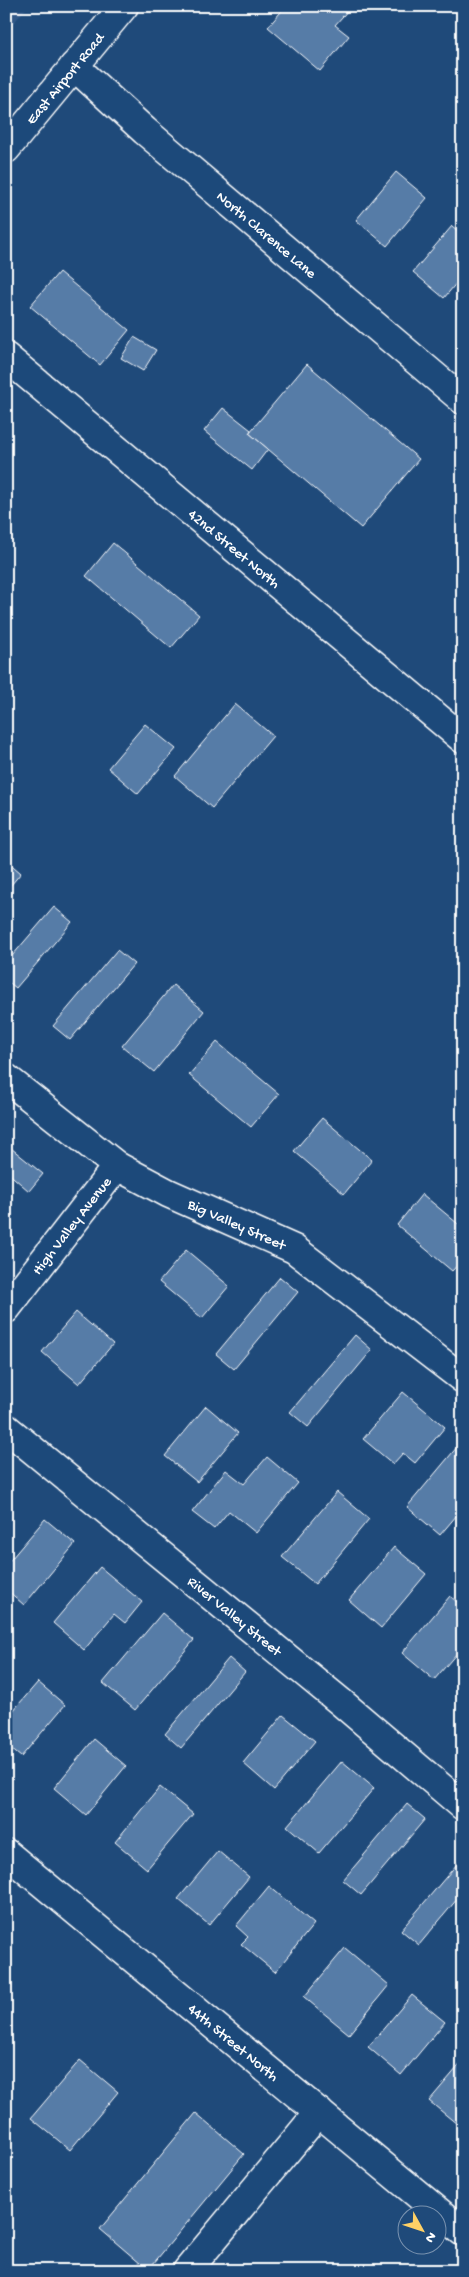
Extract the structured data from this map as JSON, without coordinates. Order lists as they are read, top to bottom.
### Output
{
  "streets": {
    "street": [
      "East Airport Road",
      "North Clarence Lane",
      "42nd Street North",
      "Big Valley Street",
      "High Valley Avenue",
      "River Valley Street",
      "44th Street North"
    ]
  },
  "crossings": [
    ["East Airport Road", "North Clarence Lane"],
    ["Big Valley Street", "High Valley Avenue"]
  ],
  "north": "bottom right"
}
